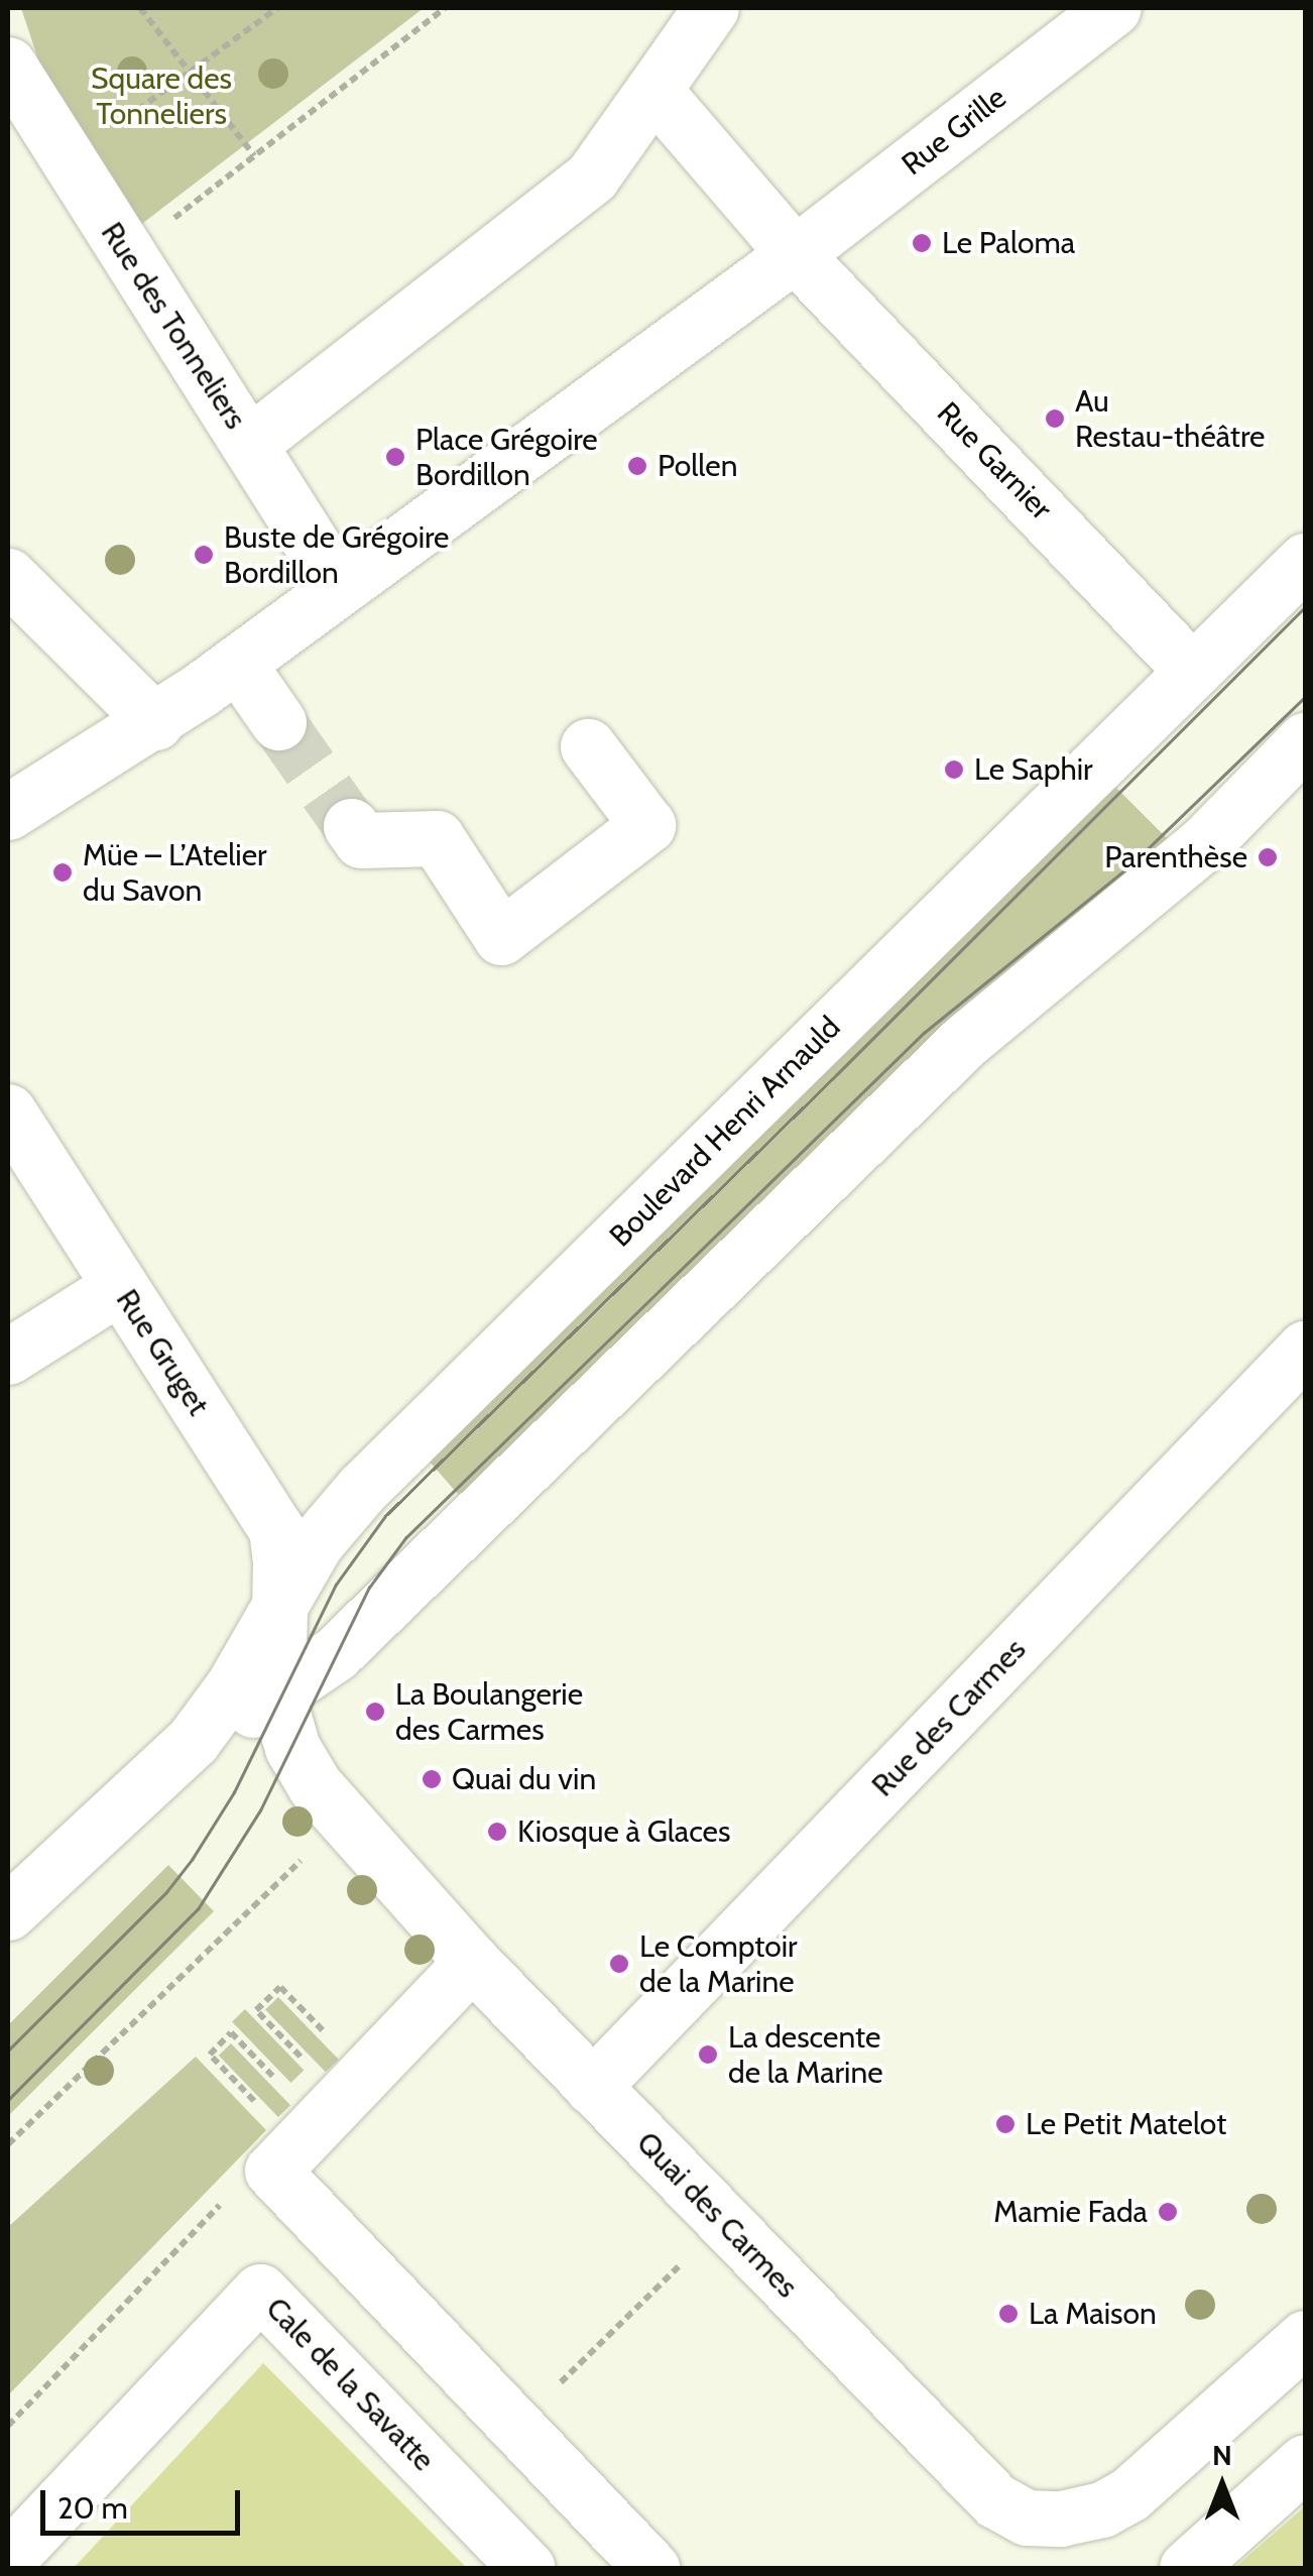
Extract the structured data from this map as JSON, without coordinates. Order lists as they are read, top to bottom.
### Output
{
  "streets": {
    "street": [
      "Rue Grille",
      "Rue des Tonneliers",
      "Rue Garnier",
      "Boulevard Henri Arnauld",
      "Rue Gruget",
      "Rue des Carmes",
      "Quai des Carmes",
      "Cale de la Savatte"
    ]
  },
  "crossings": [
    ["Rue Grille", "Rue Garnier"],
    ["Rue Garnier", "Boulevard Henri Arnauld"],
    ["Boulevard Henri Arnauld", "Rue Gruget"],
    ["Boulevard Henri Arnauld", "Quai des Carmes"],
    ["Rue Gruget", "Quai des Carmes"],
    ["Rue des Carmes", "Quai des Carmes"]
  ],
  "parks": ["Square des Tonneliers"],
  "places": [
    "Le Paloma",
    "Au Restau-théâtre",
    "Place Grégoire Bordillon",
    "Pollen",
    "Buste de Grégoire Bordillon",
    "Le Saphir",
    "Parenthèse",
    "Müe – L’Atelier du Savon",
    "La Boulangerie des Carmes",
    "Quai du vin",
    "Kiosque à Glaces",
    "Le Comptoir de la Marine",
    "La descente de la Marine",
    "Le Petit Matelot",
    "Mamie Fada",
    "La Maison"
  ],
  "scale_bar": "20 m",
  "north": "top"
}
